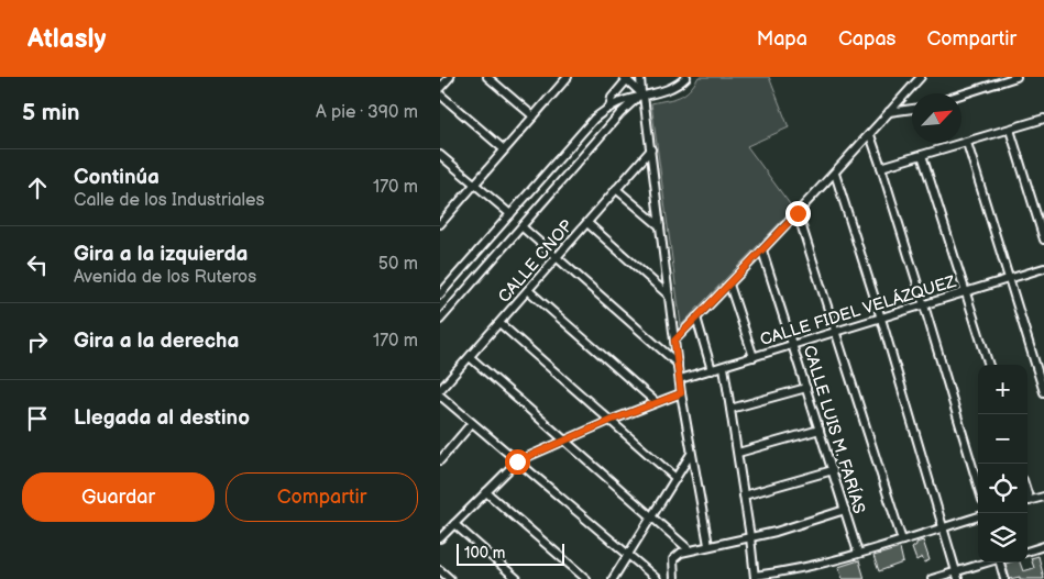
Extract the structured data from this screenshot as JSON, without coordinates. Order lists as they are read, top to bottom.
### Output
{
  "streets": {
    "street": ["CALLE CNOP", "CALLE FIDEL VELÁZQUEZ", "CALLE LUIS M. FARÍAS"]
  },
  "crossings": [
    ["CALLE FIDEL VELÁZQUEZ", "CALLE LUIS M. FARÍAS"]
  ],
  "scale_bar": "100 m",
  "north": "top right",
  "page": {
    "header": "Atlasly",
    "nav": ["Mapa", "Capas", "Compartir"],
    "heading": ["5 min", "A pie · 390 m"],
    "list": [
      ["Continúa", "Calle de los Industriales", "170 m"],
      ["Gira a la izquierda", "Avenida de los Ruteros", "50 m"],
      ["Gira a la derecha", "170 m"],
      "Llegada al destino"
    ],
    "map_buttons": ["+", "−"],
    "buttons": ["Guardar", "Compartir"],
    "scale": "100 m"
  }
}
